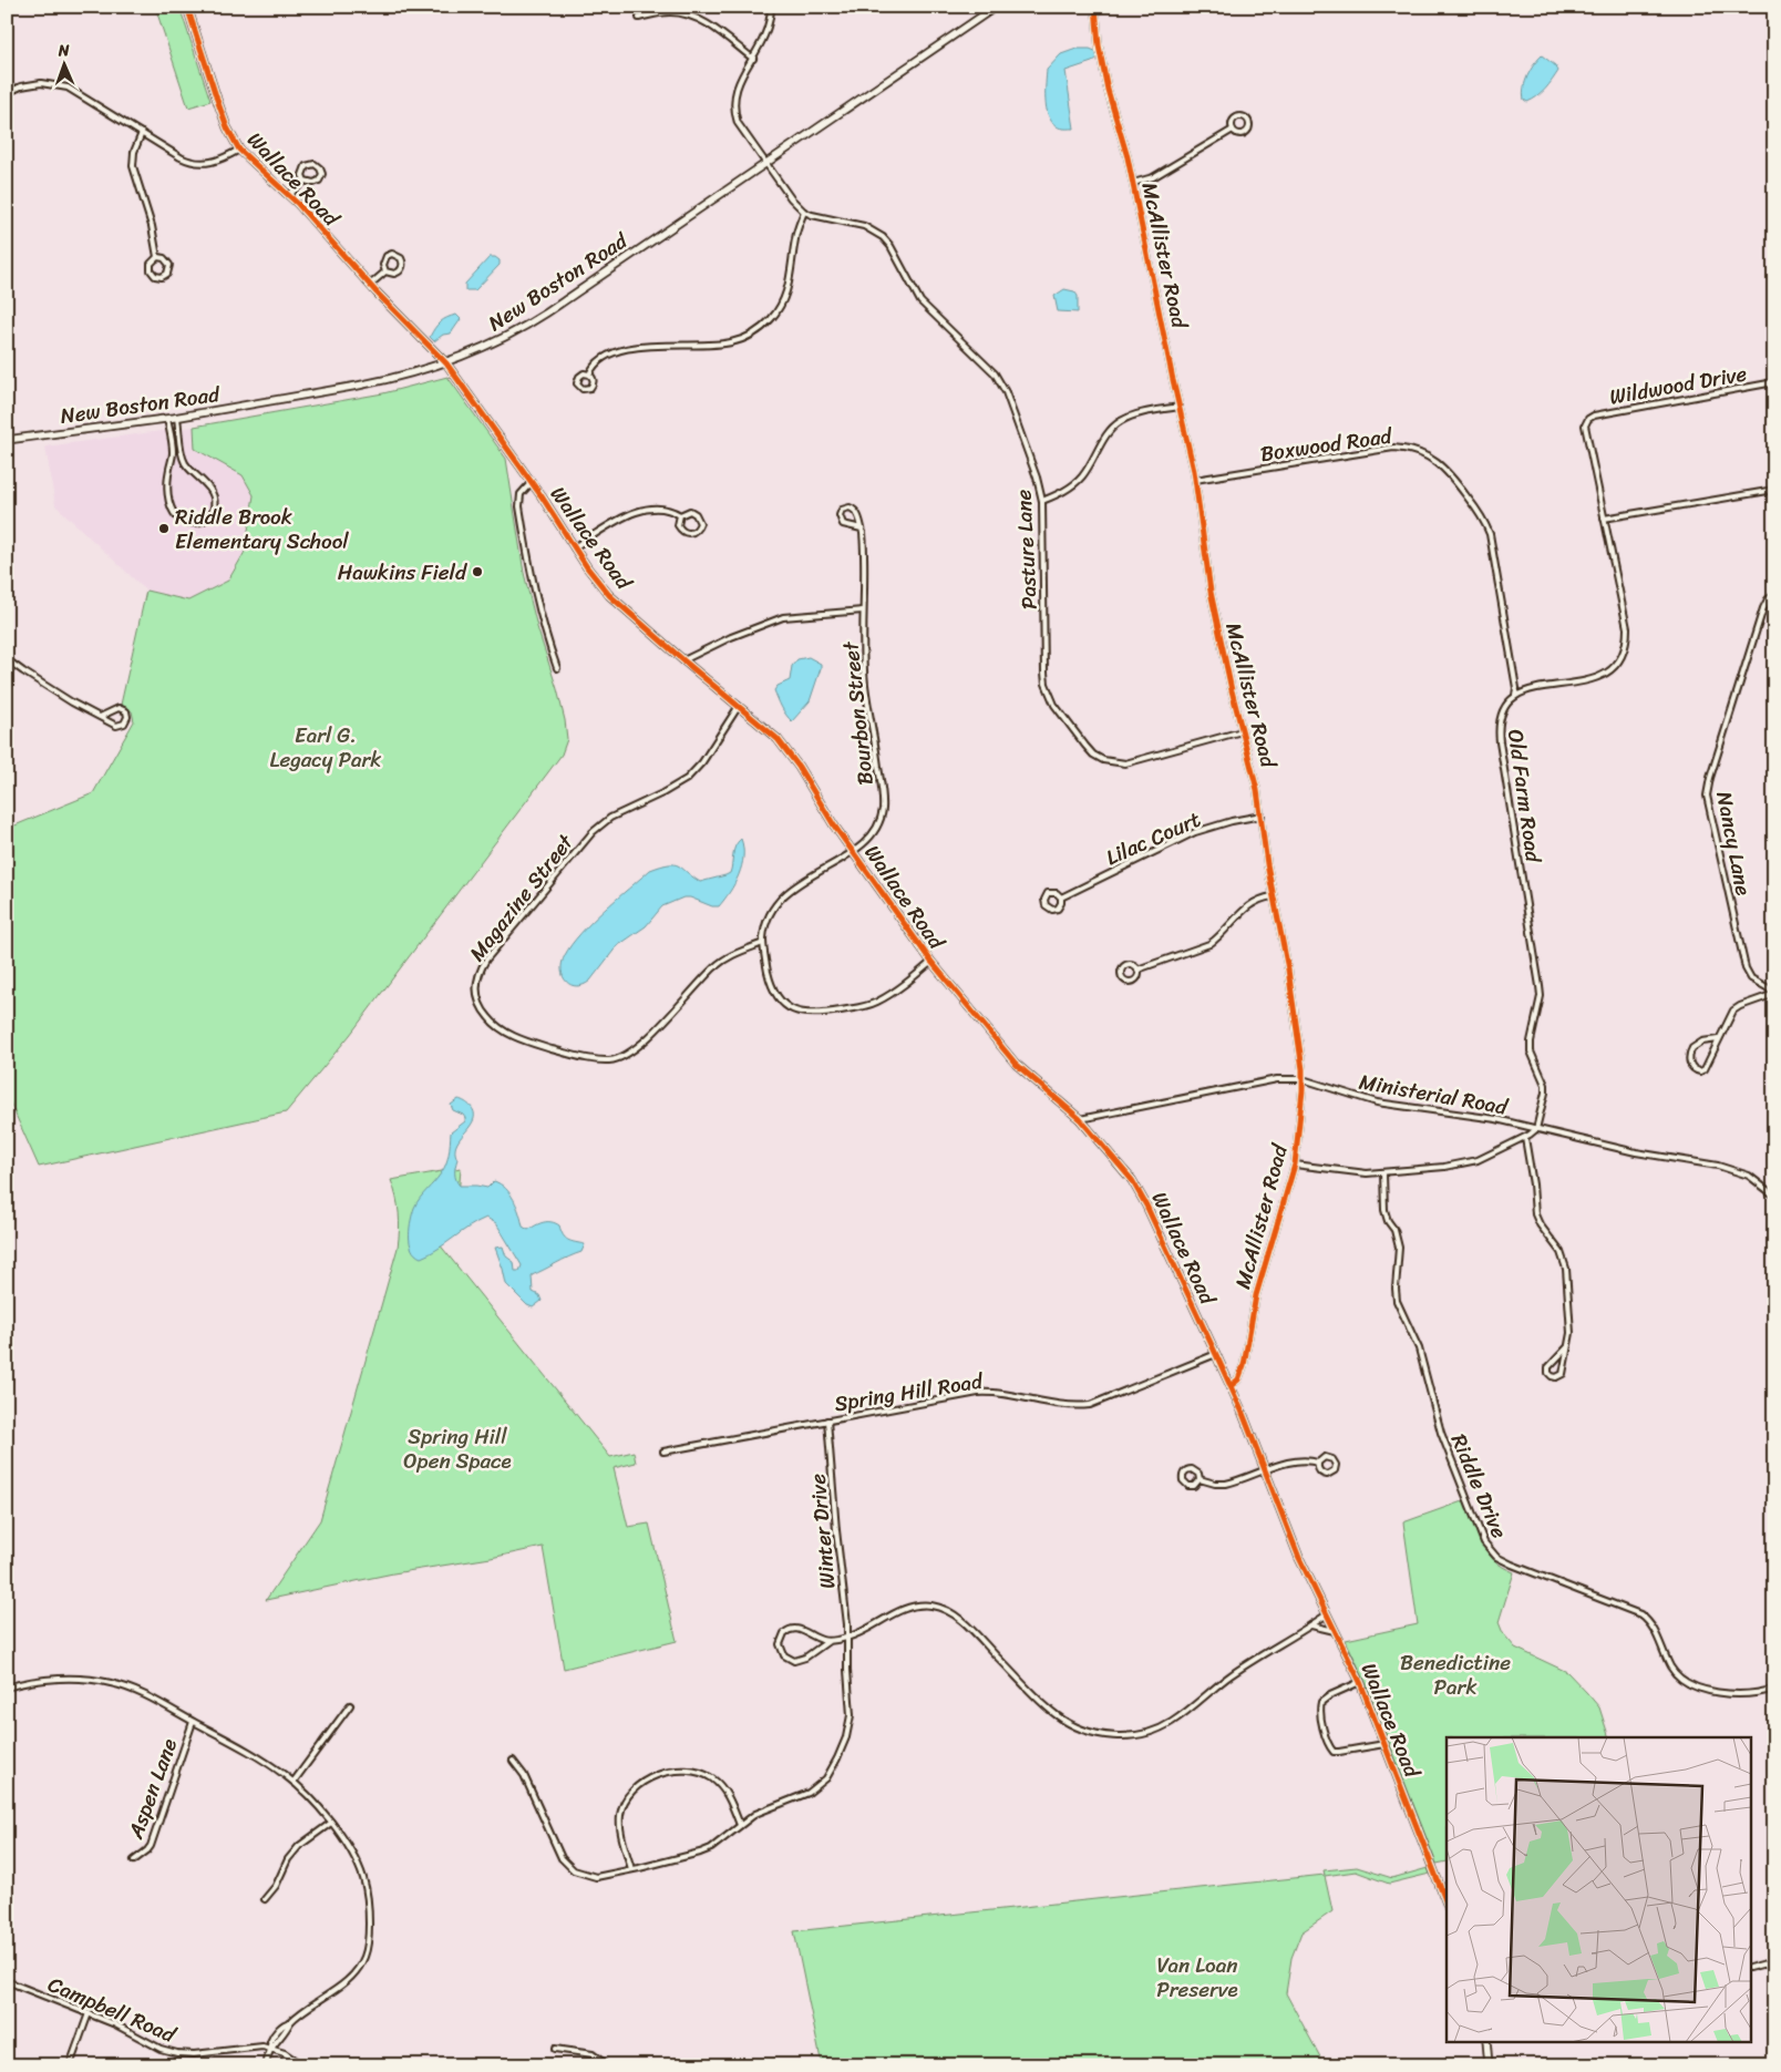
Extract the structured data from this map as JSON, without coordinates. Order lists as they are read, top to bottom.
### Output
{
  "streets": {
    "street": [
      "Wallace Road",
      "McAllister Road",
      "New Boston Road",
      "Wildwood Drive",
      "Boxwood Road",
      "Pasture Lane",
      "Bourbon Street",
      "Old Farm Road",
      "Lilac Court",
      "Nancy Lane",
      "Magazine Street",
      "Ministerial Road",
      "Spring Hill Road",
      "Riddle Drive",
      "Winter Drive",
      "Aspen Lane",
      "Campbell Road"
    ]
  },
  "crossings": [
    ["Wallace Road", "McAllister Road"],
    ["Wallace Road", "New Boston Road"],
    ["Wallace Road", "Bourbon Street"],
    ["Wallace Road", "Magazine Street"],
    ["Wallace Road", "Ministerial Road"],
    ["Wallace Road", "Spring Hill Road"],
    ["McAllister Road", "Boxwood Road"],
    ["McAllister Road", "Pasture Lane"],
    ["McAllister Road", "Lilac Court"],
    ["McAllister Road", "Ministerial Road"],
    ["Boxwood Road", "Old Farm Road"],
    ["Bourbon Street", "Magazine Street"],
    ["Old Farm Road", "Ministerial Road"],
    ["Spring Hill Road", "Winter Drive"]
  ],
  "parks": [
    "Earl G. Legacy Park",
    "Spring Hill Open Space",
    "Benedictine Park",
    "Van Loan Preserve"
  ],
  "places": ["Riddle Brook Elementary School", "Hawkins Field"],
  "north": "top"
}
